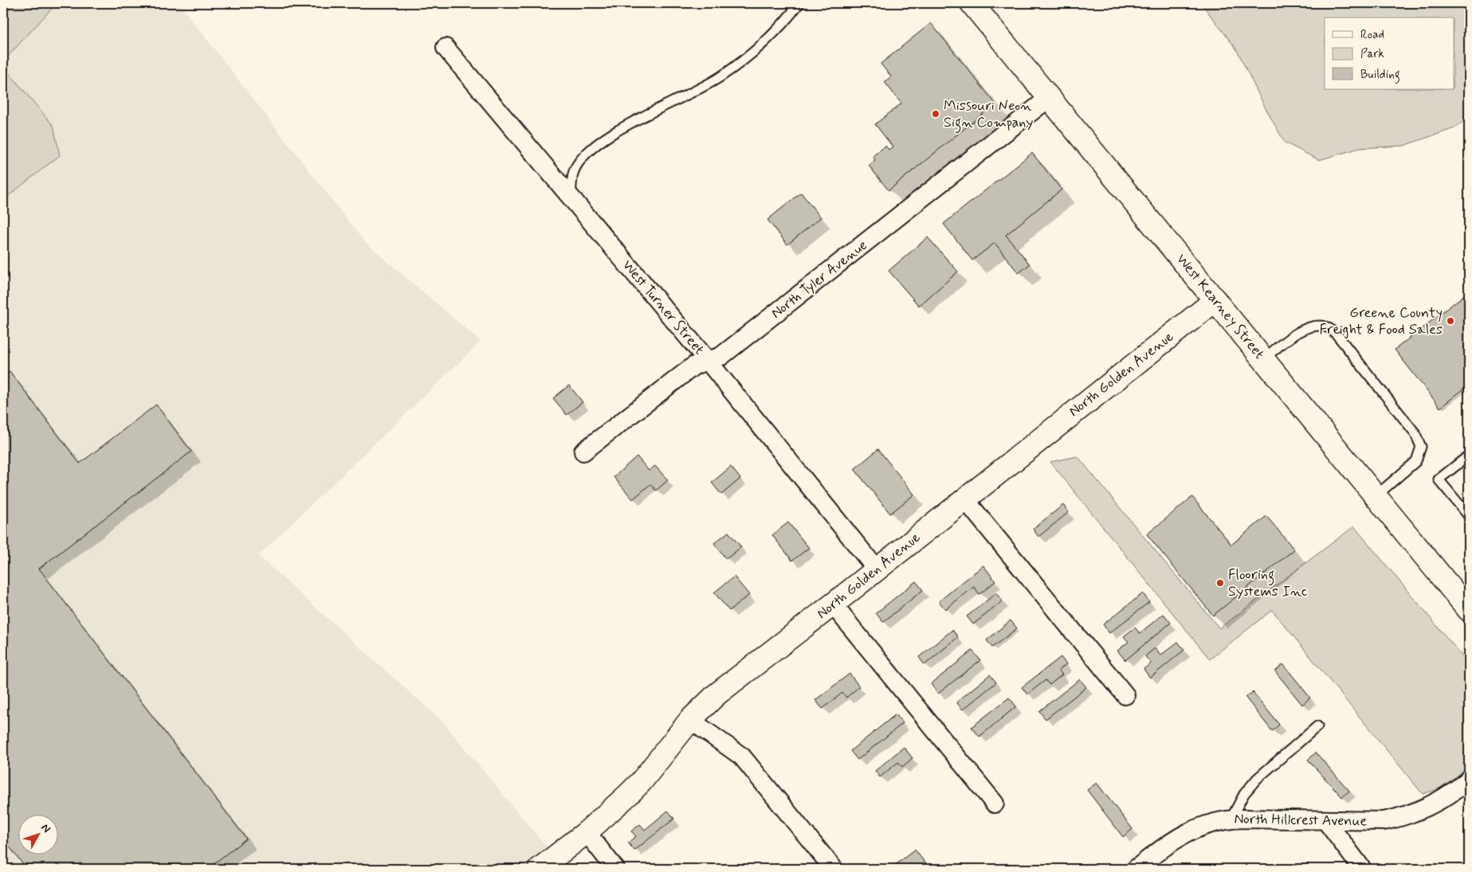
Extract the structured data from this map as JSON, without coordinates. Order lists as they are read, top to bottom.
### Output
{
  "streets": {
    "street": [
      "North Tyler Avenue",
      "West Kearney Street",
      "West Turner Street",
      "North Golden Avenue",
      "North Hillcrest Avenue"
    ]
  },
  "crossings": [
    ["North Tyler Avenue", "West Kearney Street"],
    ["North Tyler Avenue", "West Turner Street"],
    ["West Kearney Street", "North Golden Avenue"],
    ["West Turner Street", "North Golden Avenue"]
  ],
  "places": ["Missouri Neon Sign Company", "Greene County Freight & Food Sales", "Flooring Systems Inc"],
  "legend": ["Road", "Park", "Building"],
  "north": "top right"
}
